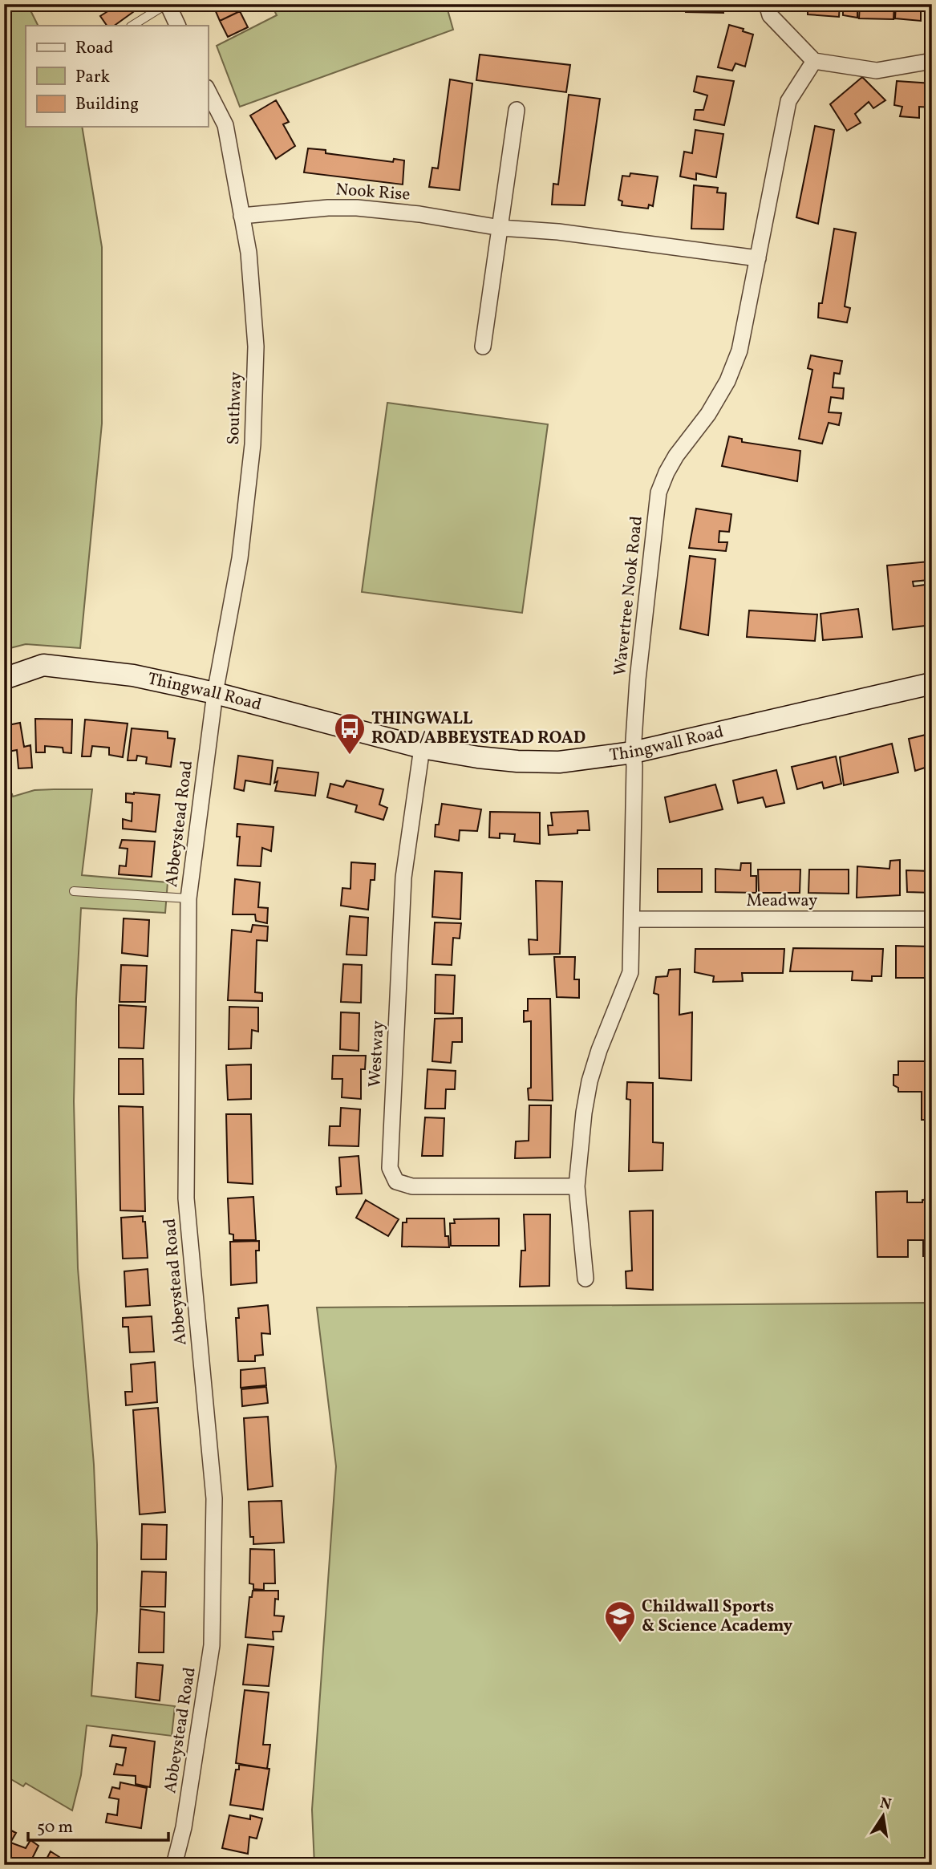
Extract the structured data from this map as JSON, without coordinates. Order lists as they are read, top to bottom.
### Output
{
  "streets": {
    "street": [
      "Nook Rise",
      "Southway",
      "Wavertree Nook Road",
      "Thingwall Road",
      "Abbeystead Road",
      "Meadway",
      "Westway"
    ]
  },
  "crossings": [
    ["Nook Rise", "Southway"],
    ["Nook Rise", "Wavertree Nook Road"],
    ["Southway", "Thingwall Road"],
    ["Southway", "Abbeystead Road"],
    ["Wavertree Nook Road", "Thingwall Road"],
    ["Wavertree Nook Road", "Meadway"],
    ["Wavertree Nook Road", "Westway"],
    ["Thingwall Road", "Abbeystead Road"],
    ["Thingwall Road", "Westway"]
  ],
  "places": {
    "bus stop": ["THINGWALL ROAD/ABBEYSTEAD ROAD"],
    "school or university": ["Childwall Sports & Science Academy"]
  },
  "legend": ["Road", "Park", "Building"],
  "scale_bar": "50 m",
  "north": "top"
}
